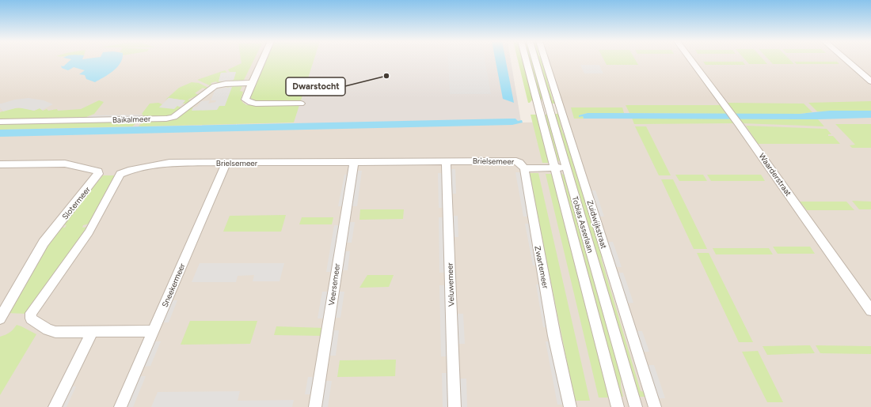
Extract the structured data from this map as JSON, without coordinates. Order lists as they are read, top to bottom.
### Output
{
  "streets": {
    "street": [
      "Baikalmeer",
      "Brielsemeer",
      "Waarderstraat",
      "Slotermeer",
      "Tobias Asserlaan",
      "Zuidwijkstraat",
      "Zwartemeer",
      "Veersemeer",
      "Veluwemeer",
      "Sneekermeer"
    ]
  },
  "crossings": [
    ["Brielsemeer", "Zwartemeer"],
    ["Brielsemeer", "Veersemeer"],
    ["Brielsemeer", "Veluwemeer"],
    ["Brielsemeer", "Sneekermeer"]
  ],
  "places": ["Dwarstocht"]
}
